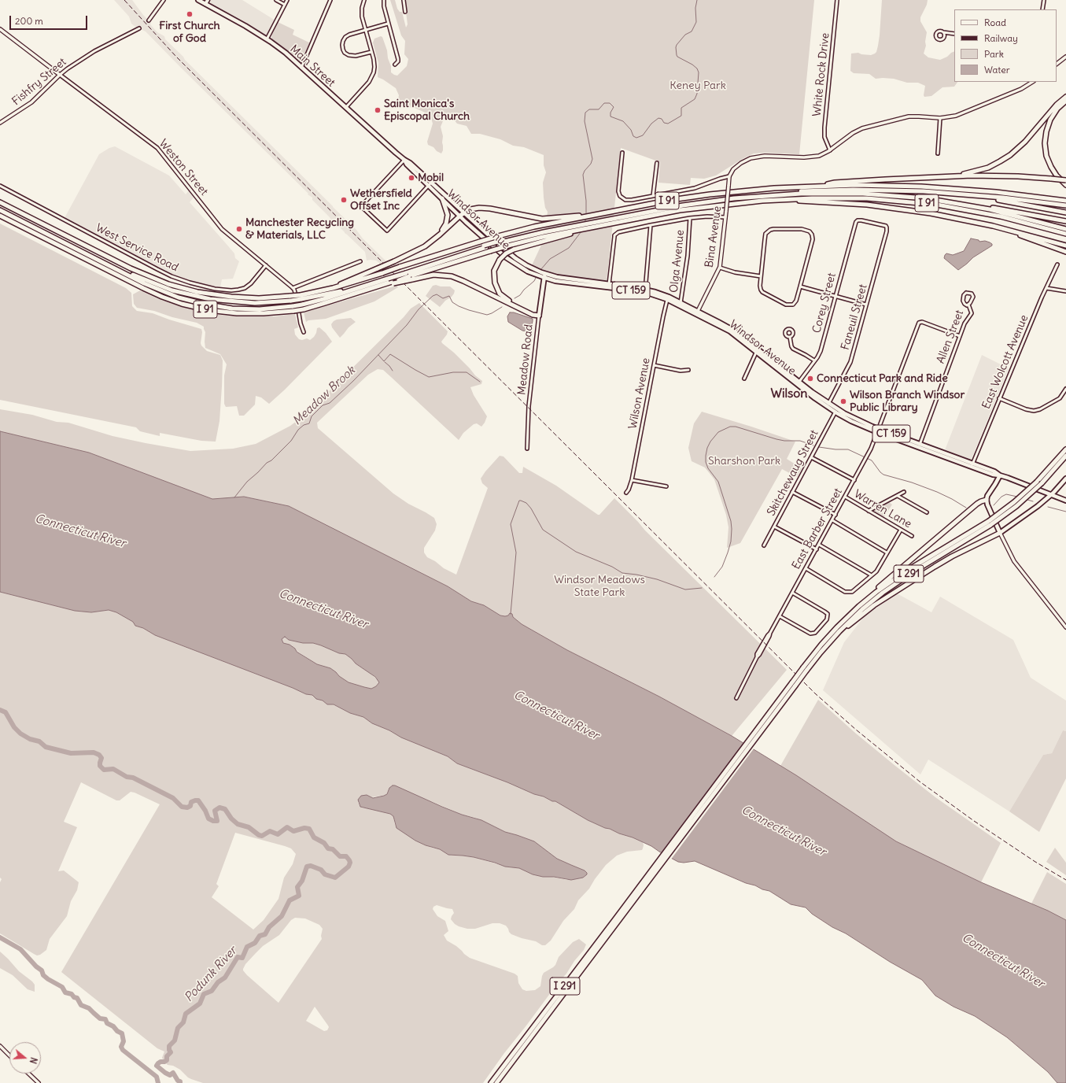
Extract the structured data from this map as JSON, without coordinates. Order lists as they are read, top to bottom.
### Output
{
  "streets": {
    "highway": ["I 91", "I 291"],
    "main road": [
      "Main Street",
      "Windsor Avenue",
      "CT 159",
      "Meadow Road"
    ],
    "street": [
      "White Rock Drive",
      "Fishfry Street",
      "Weston Street",
      "Bina Avenue",
      "West Service Road",
      "Olga Avenue",
      "Corey Street",
      "Faneuil Street",
      "Allen Street",
      "East Wolcott Avenue",
      "Wilson Avenue",
      "Skitchewaug Street",
      "Warren Lane",
      "East Barber Street"
    ]
  },
  "crossings": [
    ["Main Street", "Windsor Avenue"],
    ["Fishfry Street", "Weston Street"],
    ["Weston Street", "West Service Road"],
    ["Windsor Avenue", "Bina Avenue"],
    ["Windsor Avenue", "Olga Avenue"],
    ["Windsor Avenue", "Corey Street"],
    ["Windsor Avenue", "Faneuil Street"],
    ["Windsor Avenue", "Allen Street"],
    ["Windsor Avenue", "Meadow Road"],
    ["Windsor Avenue", "East Wolcott Avenue"],
    ["Windsor Avenue", "Wilson Avenue"],
    ["Windsor Avenue", "Skitchewaug Street"],
    ["Windsor Avenue", "East Barber Street"],
    ["Corey Street", "Faneuil Street"],
    ["Allen Street", "East Barber Street"],
    ["Warren Lane", "East Barber Street"]
  ],
  "districts": ["Wilson"],
  "water": ["Meadow Brook", "Connecticut River", "Podunk River"],
  "parks": ["Keney Park", "Sharshon Park", "Windsor Meadows State Park"],
  "places": [
    "First Church of God",
    "Saint Monica's Episcopal Church",
    "Mobil",
    "Wethersfield Offset Inc",
    "Manchester Recycling & Materials, LLC",
    "Connecticut Park and Ride",
    "Wilson Branch Windsor Public Library"
  ],
  "legend": [
    "Road",
    "Railway",
    "Park",
    "Water"
  ],
  "scale_bar": "200 m",
  "north": "right"
}
